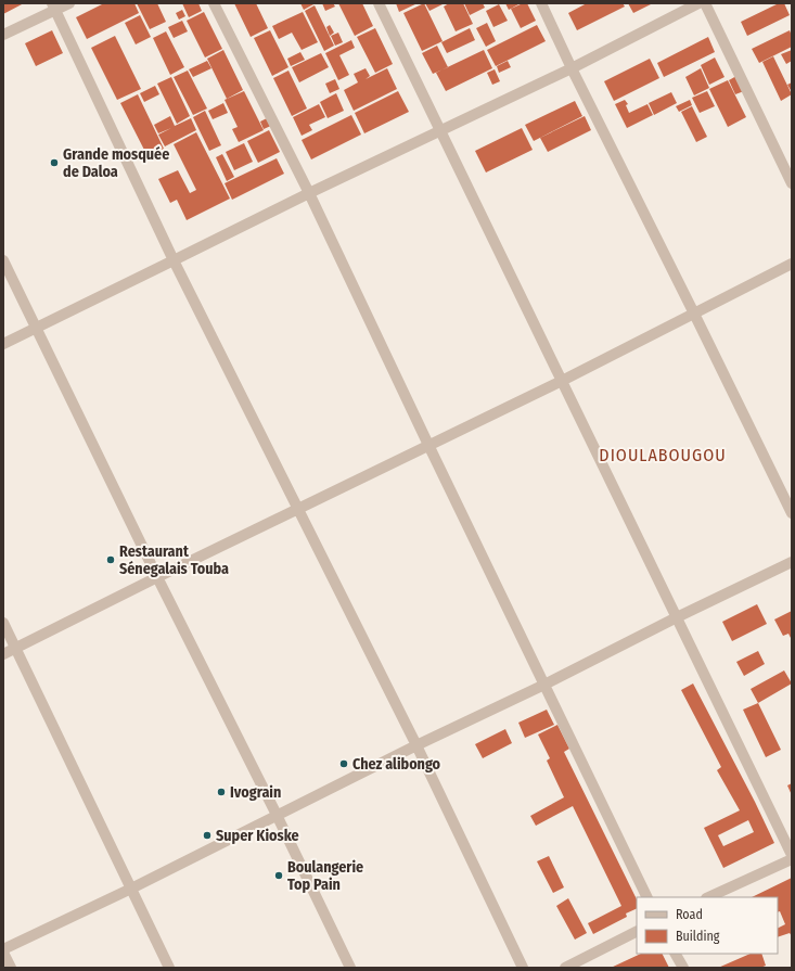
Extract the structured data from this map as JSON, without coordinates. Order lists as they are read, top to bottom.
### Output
{
  "districts": ["DIOULABOUGOU"],
  "places": [
    "Grande mosquée de Daloa",
    "Restaurant Sénegalais Touba",
    "Chez alibongo",
    "Ivograin",
    "Super Kioske",
    "Boulangerie Top Pain"
  ],
  "legend": ["Road", "Building"]
}
